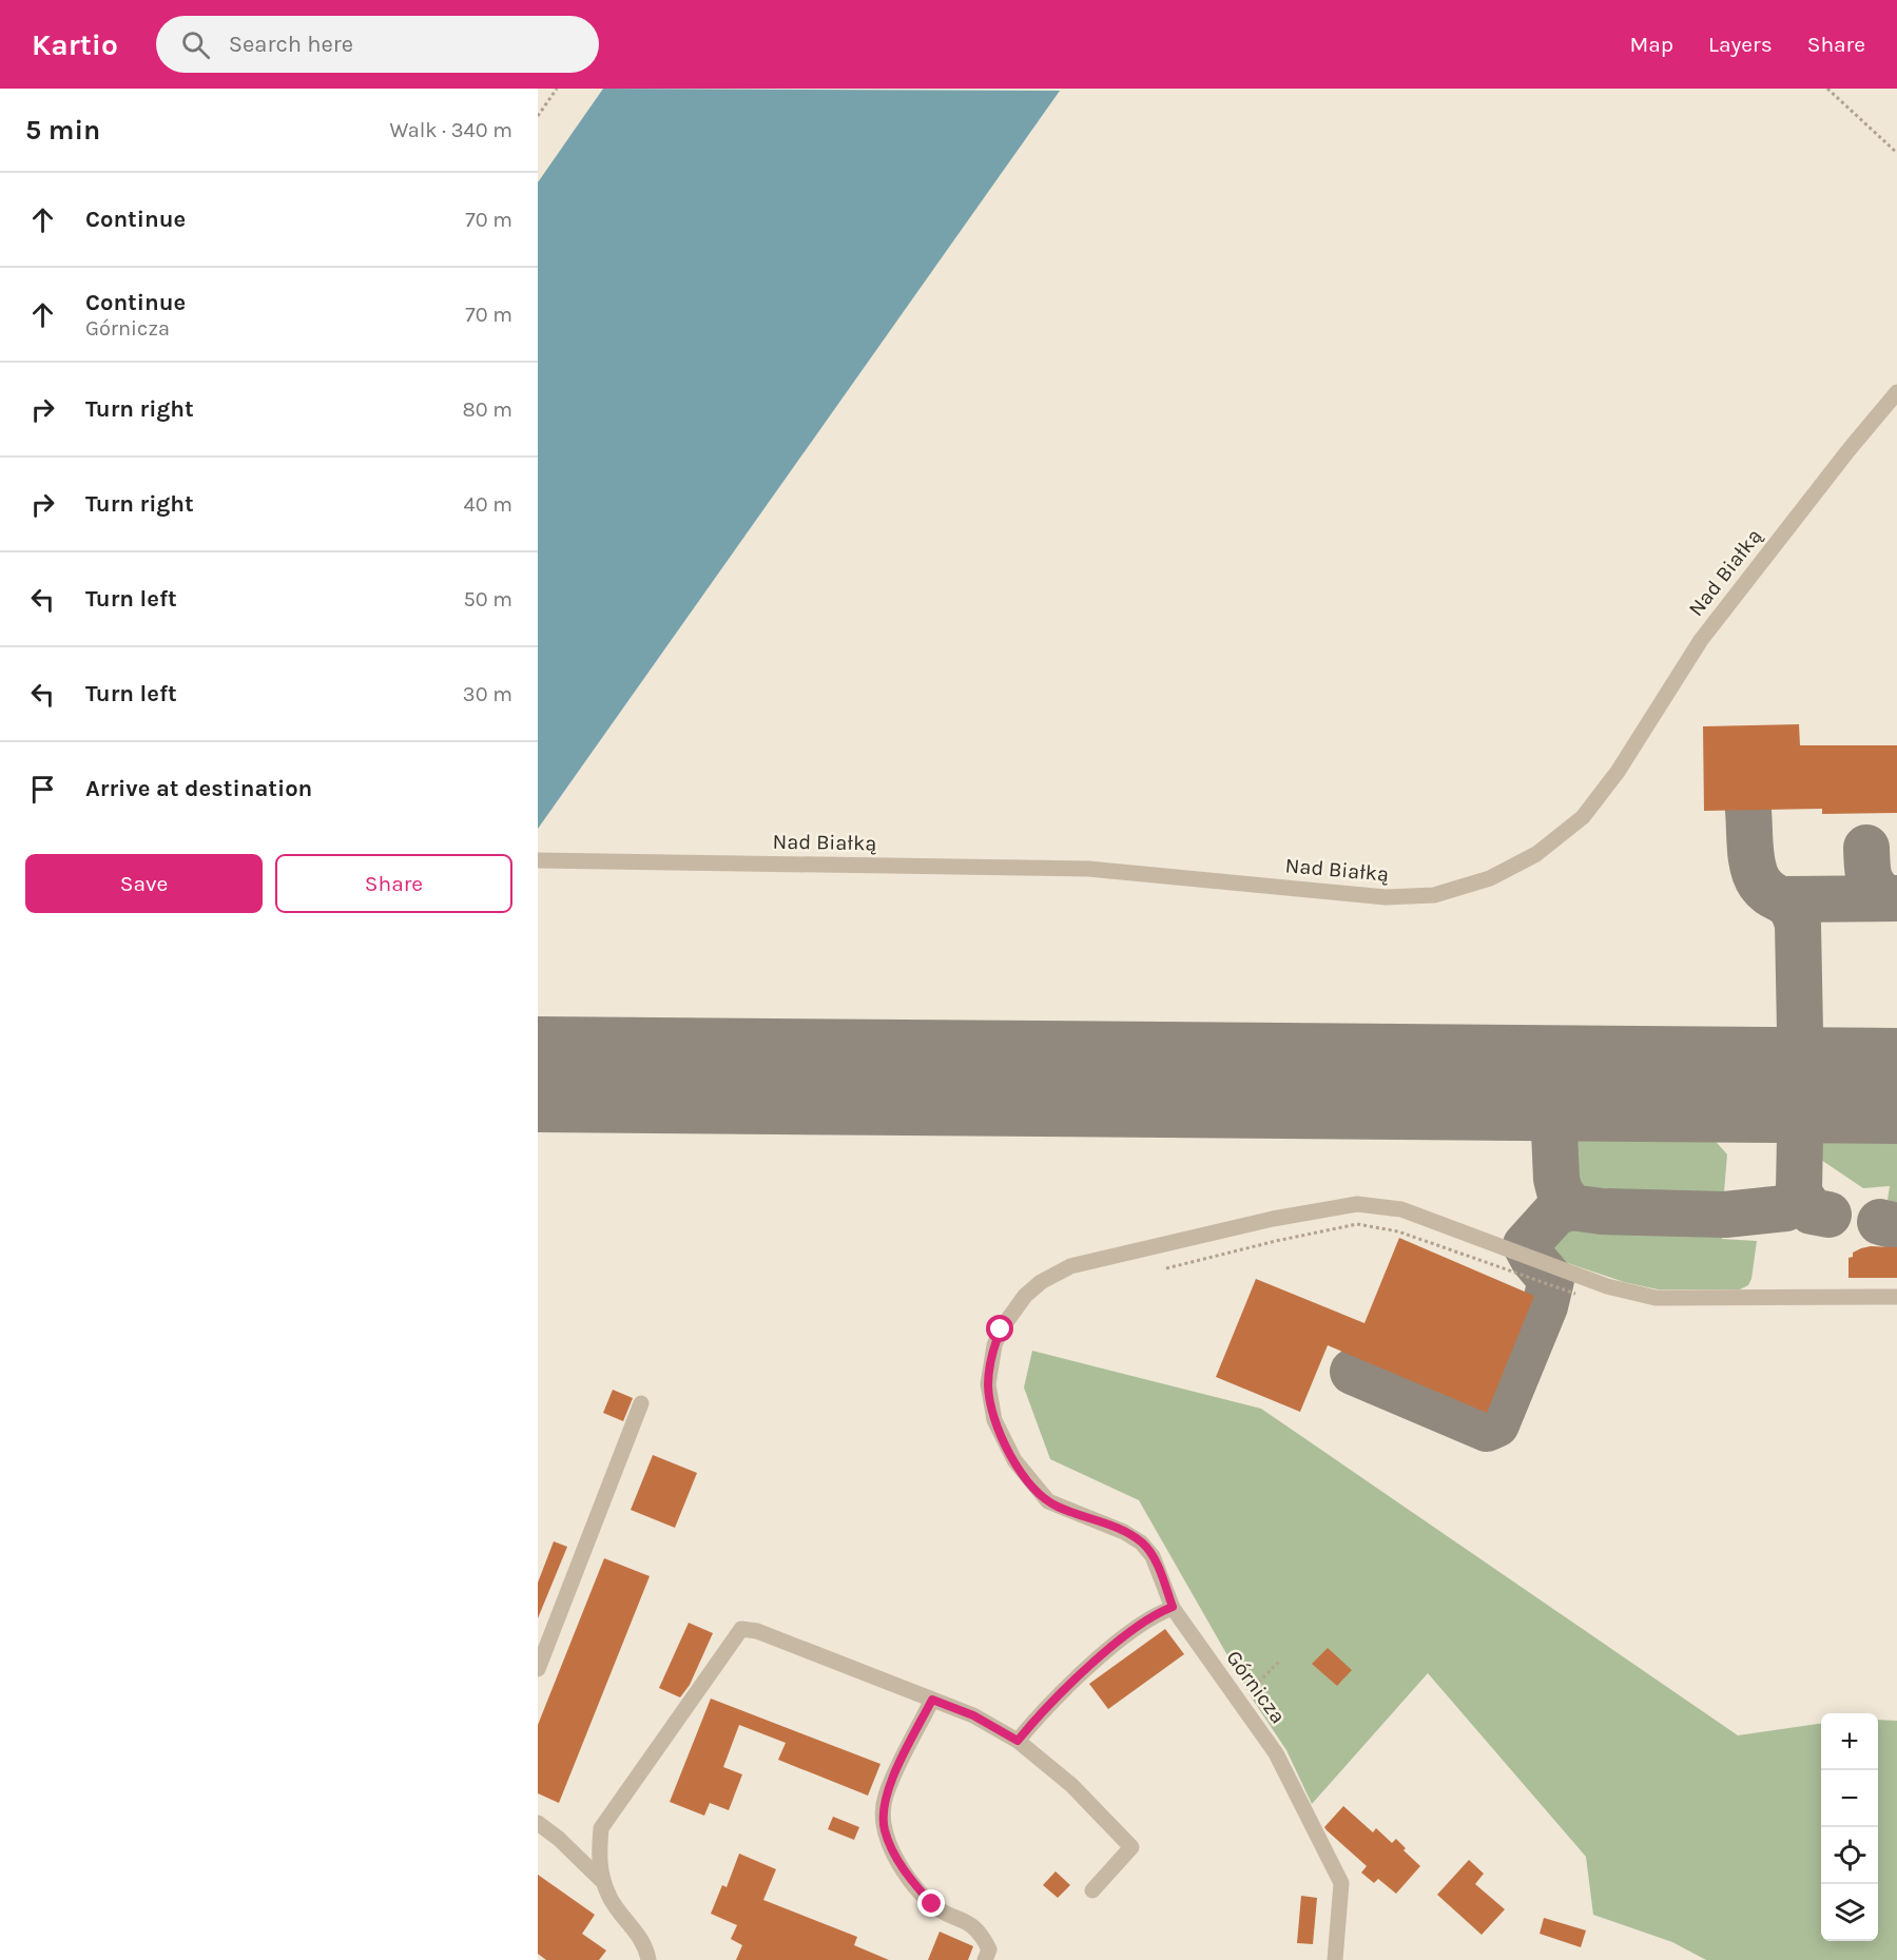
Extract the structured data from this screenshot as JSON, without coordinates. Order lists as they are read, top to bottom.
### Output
{
  "streets": {
    "street": ["Nad Białką", "Górnicza"]
  },
  "page": {
    "header": "Kartio",
    "search": "Search here",
    "nav": ["Map", "Layers", "Share"],
    "heading": ["5 min", "Walk · 340 m"],
    "list": [
      ["Continue", "70 m"],
      ["Continue", "Górnicza", "70 m"],
      ["Turn right", "80 m"],
      ["Turn right", "40 m"],
      ["Turn left", "50 m"],
      ["Turn left", "30 m"],
      "Arrive at destination"
    ],
    "buttons": ["Save", "Share"],
    "map_buttons": ["+", "−"]
  }
}
